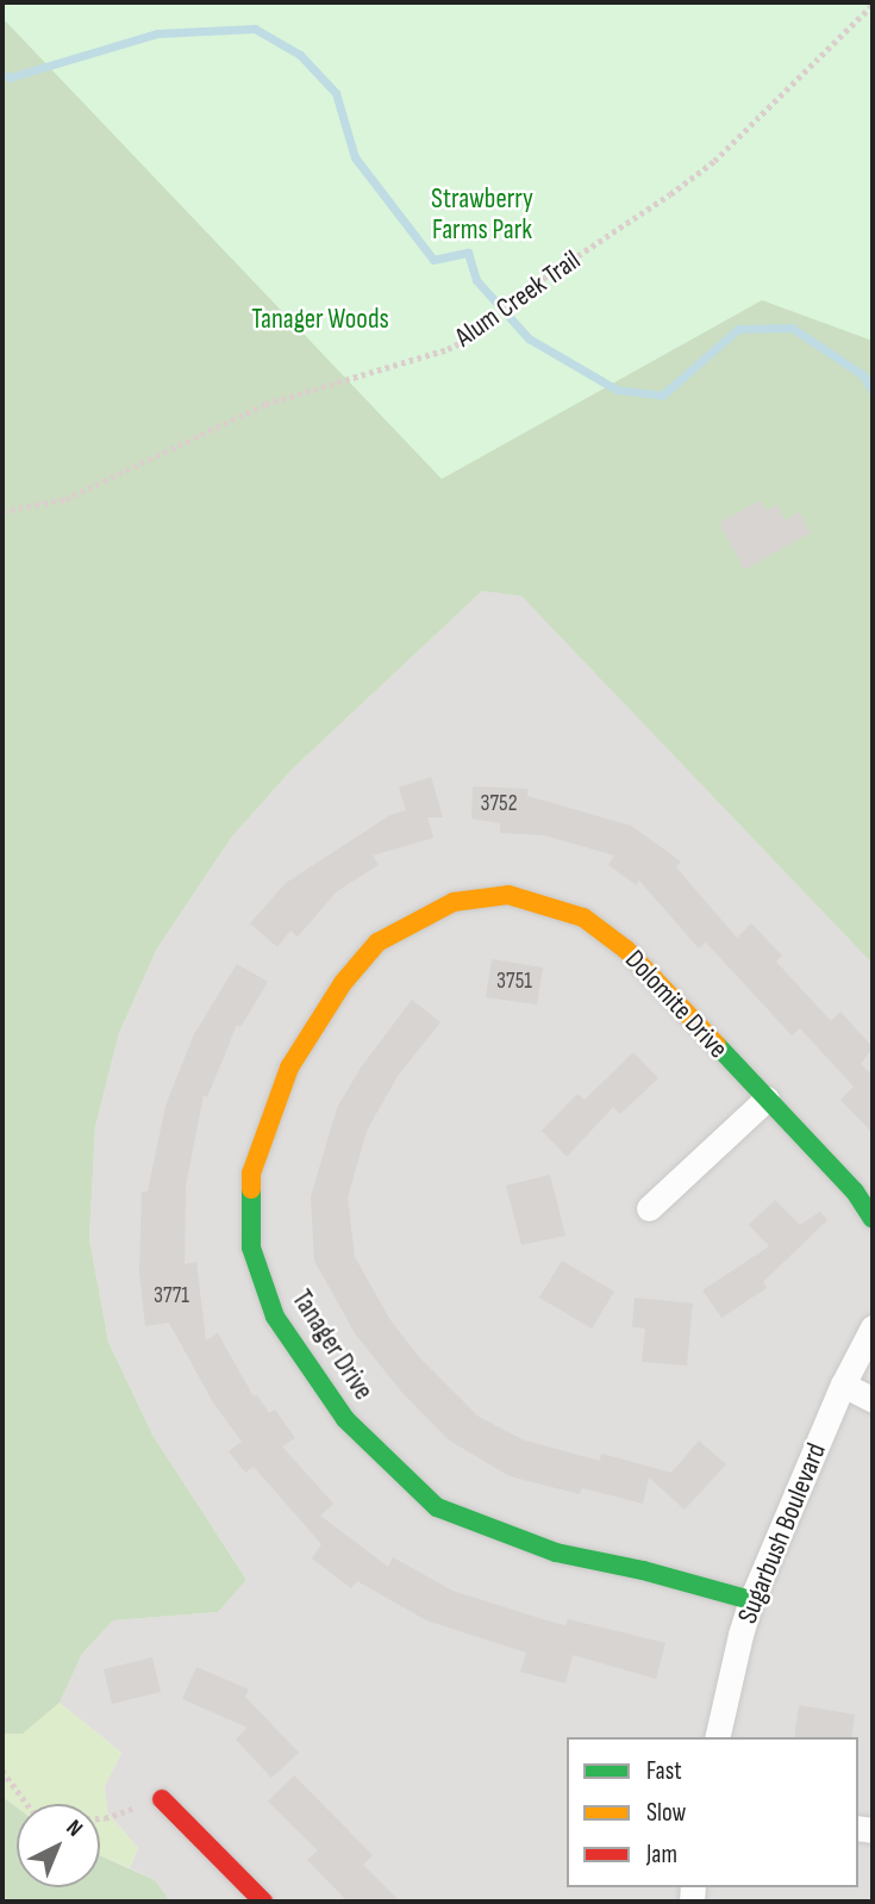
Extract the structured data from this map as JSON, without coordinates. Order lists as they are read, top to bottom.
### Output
{
  "streets": {
    "street": ["Dolomite Drive", "Tanager Drive", "Sugarbush Boulevard"],
    "path": ["Alum Creek Trail"]
  },
  "crossings": [
    ["Dolomite Drive", "Tanager Drive"],
    ["Tanager Drive", "Sugarbush Boulevard"]
  ],
  "parks": ["Strawberry Farms Park", "Tanager Woods"],
  "house_numbers": ["3752", "3751", "3771"],
  "legend": ["Fast", "Slow", "Jam"],
  "north": "top right"
}
